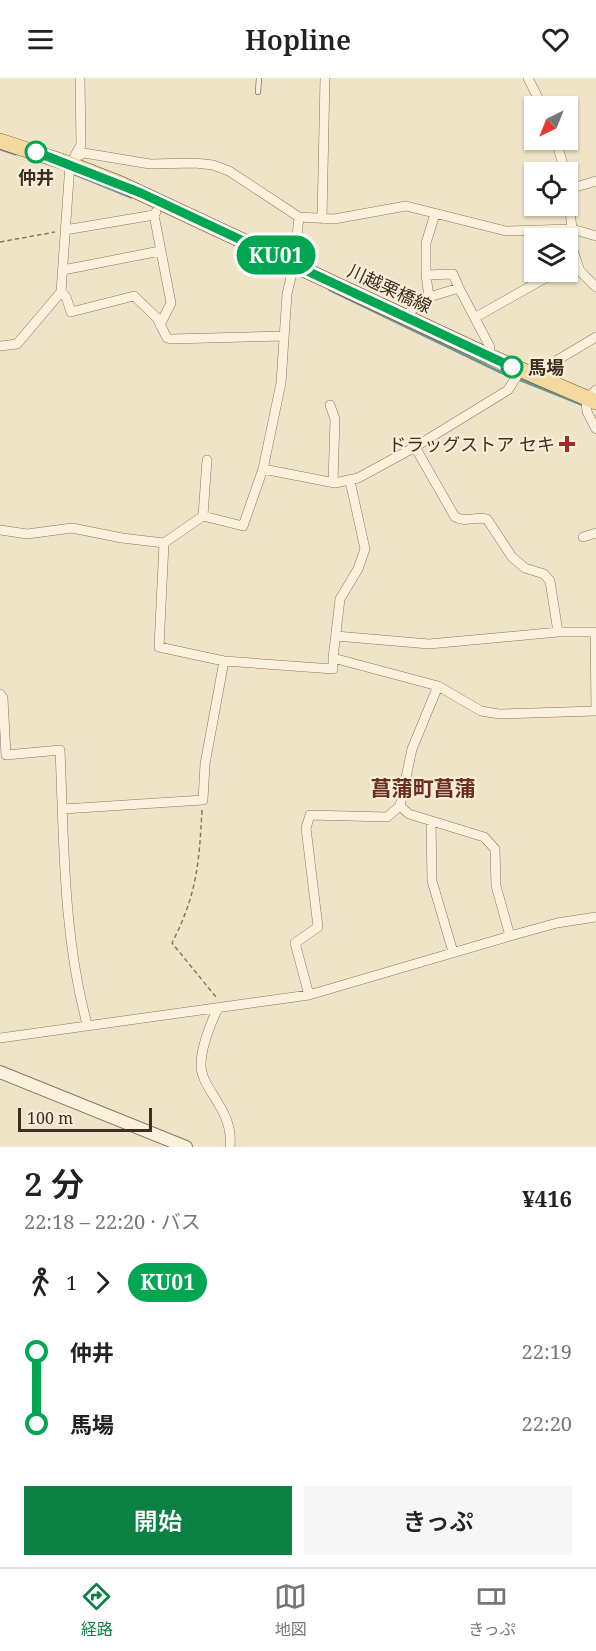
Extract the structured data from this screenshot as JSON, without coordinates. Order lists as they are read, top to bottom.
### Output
{
  "streets": {
    "main road": ["川越栗橋線"]
  },
  "districts": ["菖蒲町菖蒲"],
  "places": {
    "other": ["仲井", "馬場"],
    "health": ["ドラッグストア セキ"]
  },
  "lines": ["bus line KU01"],
  "scale_bar": "100 m",
  "north": "bottom left",
  "page": {
    "header": "Hopline",
    "on_map": "KU01",
    "scale": "100 m",
    "heading": ["2 分", "22:18 – 22:20 · バス", "¥416"],
    "legs": ["1", "KU01"],
    "list": [
      {
        "name": "仲井",
        "value": "22:19"
      },
      {
        "name": "馬場",
        "value": "22:20"
      }
    ],
    "buttons": ["開始", "きっぷ"],
    "tabs": ["経路", "地図", "きっぷ"]
  }
}
